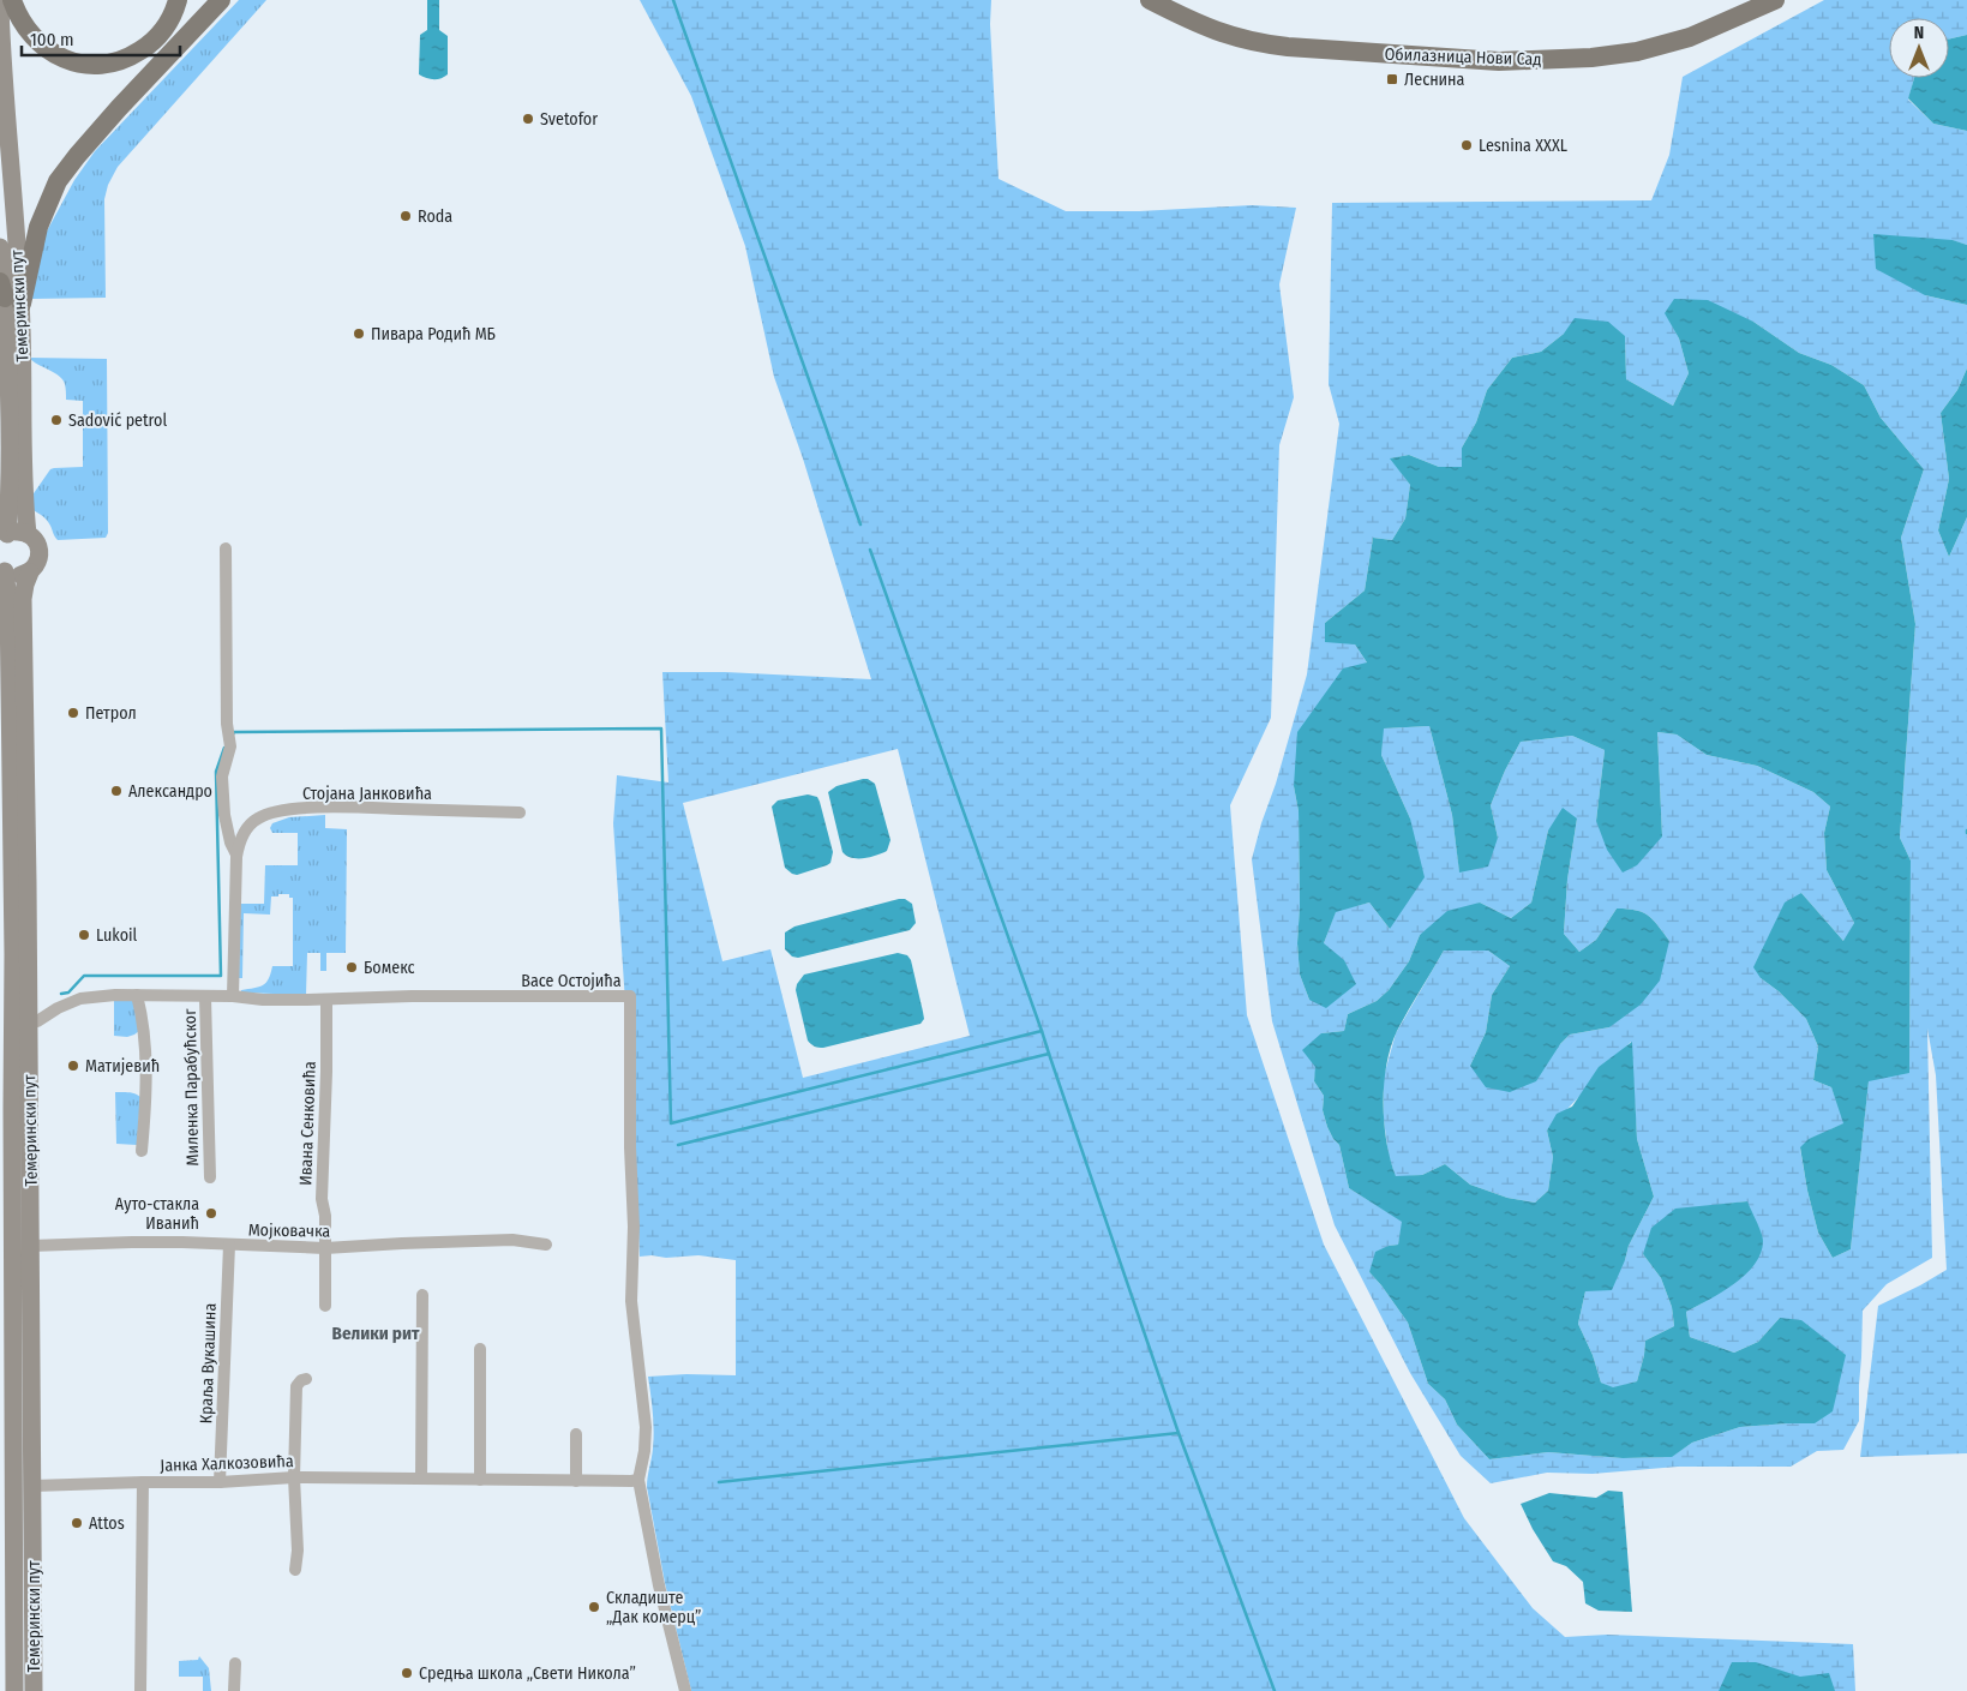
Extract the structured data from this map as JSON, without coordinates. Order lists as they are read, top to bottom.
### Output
{
  "streets": {
    "main road": ["Обилазница Нови Сад", "Темерински пут"],
    "street": [
      "Стојана Јанковића",
      "Васе Остојића",
      "Миленка Парабућског",
      "Ивана Сенковића",
      "Мојковачка",
      "Краља Вукашина",
      "Јанка Халкозовића"
    ]
  },
  "crossings": [
    ["Темерински пут", "Васе Остојића"],
    ["Темерински пут", "Мојковачка"],
    ["Темерински пут", "Јанка Халкозовића"],
    ["Стојана Јанковића", "Васе Остојића"],
    ["Васе Остојића", "Миленка Парабућског"],
    ["Васе Остојића", "Ивана Сенковића"],
    ["Васе Остојића", "Јанка Халкозовића"],
    ["Ивана Сенковића", "Мојковачка"],
    ["Мојковачка", "Краља Вукашина"],
    ["Краља Вукашина", "Јанка Халкозовића"]
  ],
  "districts": ["Велики рит"],
  "places": {
    "transit": ["Леснина"],
    "other": [
      "Svetofor",
      "Lesnina XXXL",
      "Roda",
      "Пивара Родић МБ",
      "Sadović petrol",
      "Петрол",
      "Александро",
      "Lukoil",
      "Бомекс",
      "Матијевић",
      "Ауто-стакла Иванић",
      "Attos",
      "Складиште „Дак комерц”",
      "Средња школа „Свети Никола”"
    ]
  },
  "scale_bar": "100 m",
  "north": "top"
}
